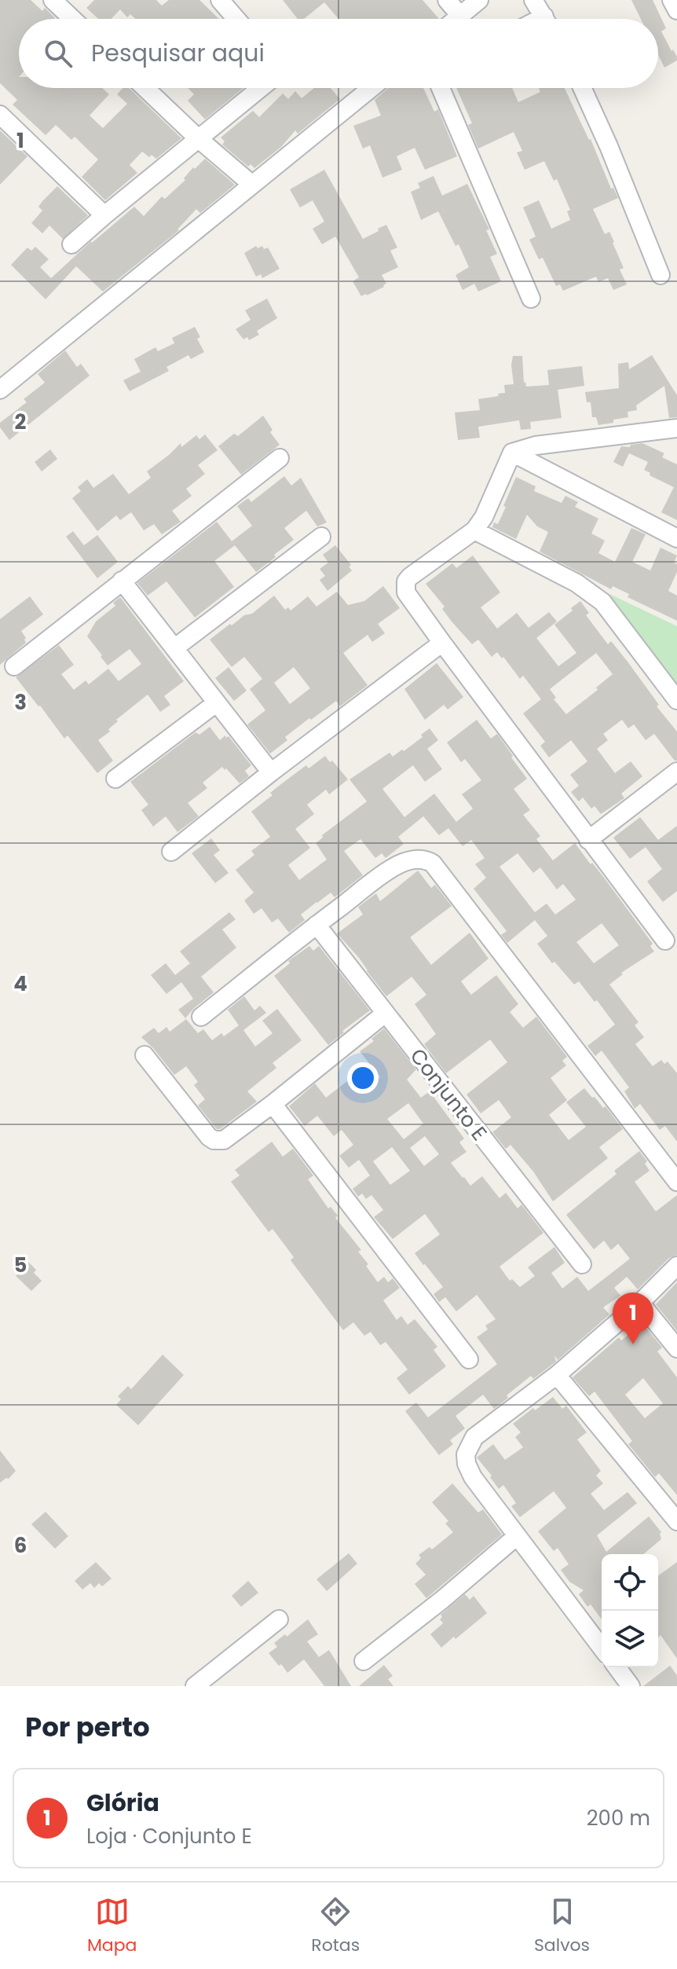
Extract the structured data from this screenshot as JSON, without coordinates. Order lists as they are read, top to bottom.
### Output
{
  "streets": {
    "street": ["Conjunto E"]
  },
  "page": {
    "search": "Pesquisar aqui",
    "pins": "1",
    "heading": "Por perto",
    "list": [
      {
        "mark": "1",
        "name": "Glória",
        "note": "Loja · Conjunto E",
        "value": "200 m"
      }
    ],
    "nav": ["Mapa", "Rotas", "Salvos"]
  },
  "grid": {
    "rows": [
      "1",
      "2",
      "3",
      "4",
      "5",
      "6"
    ]
  }
}
